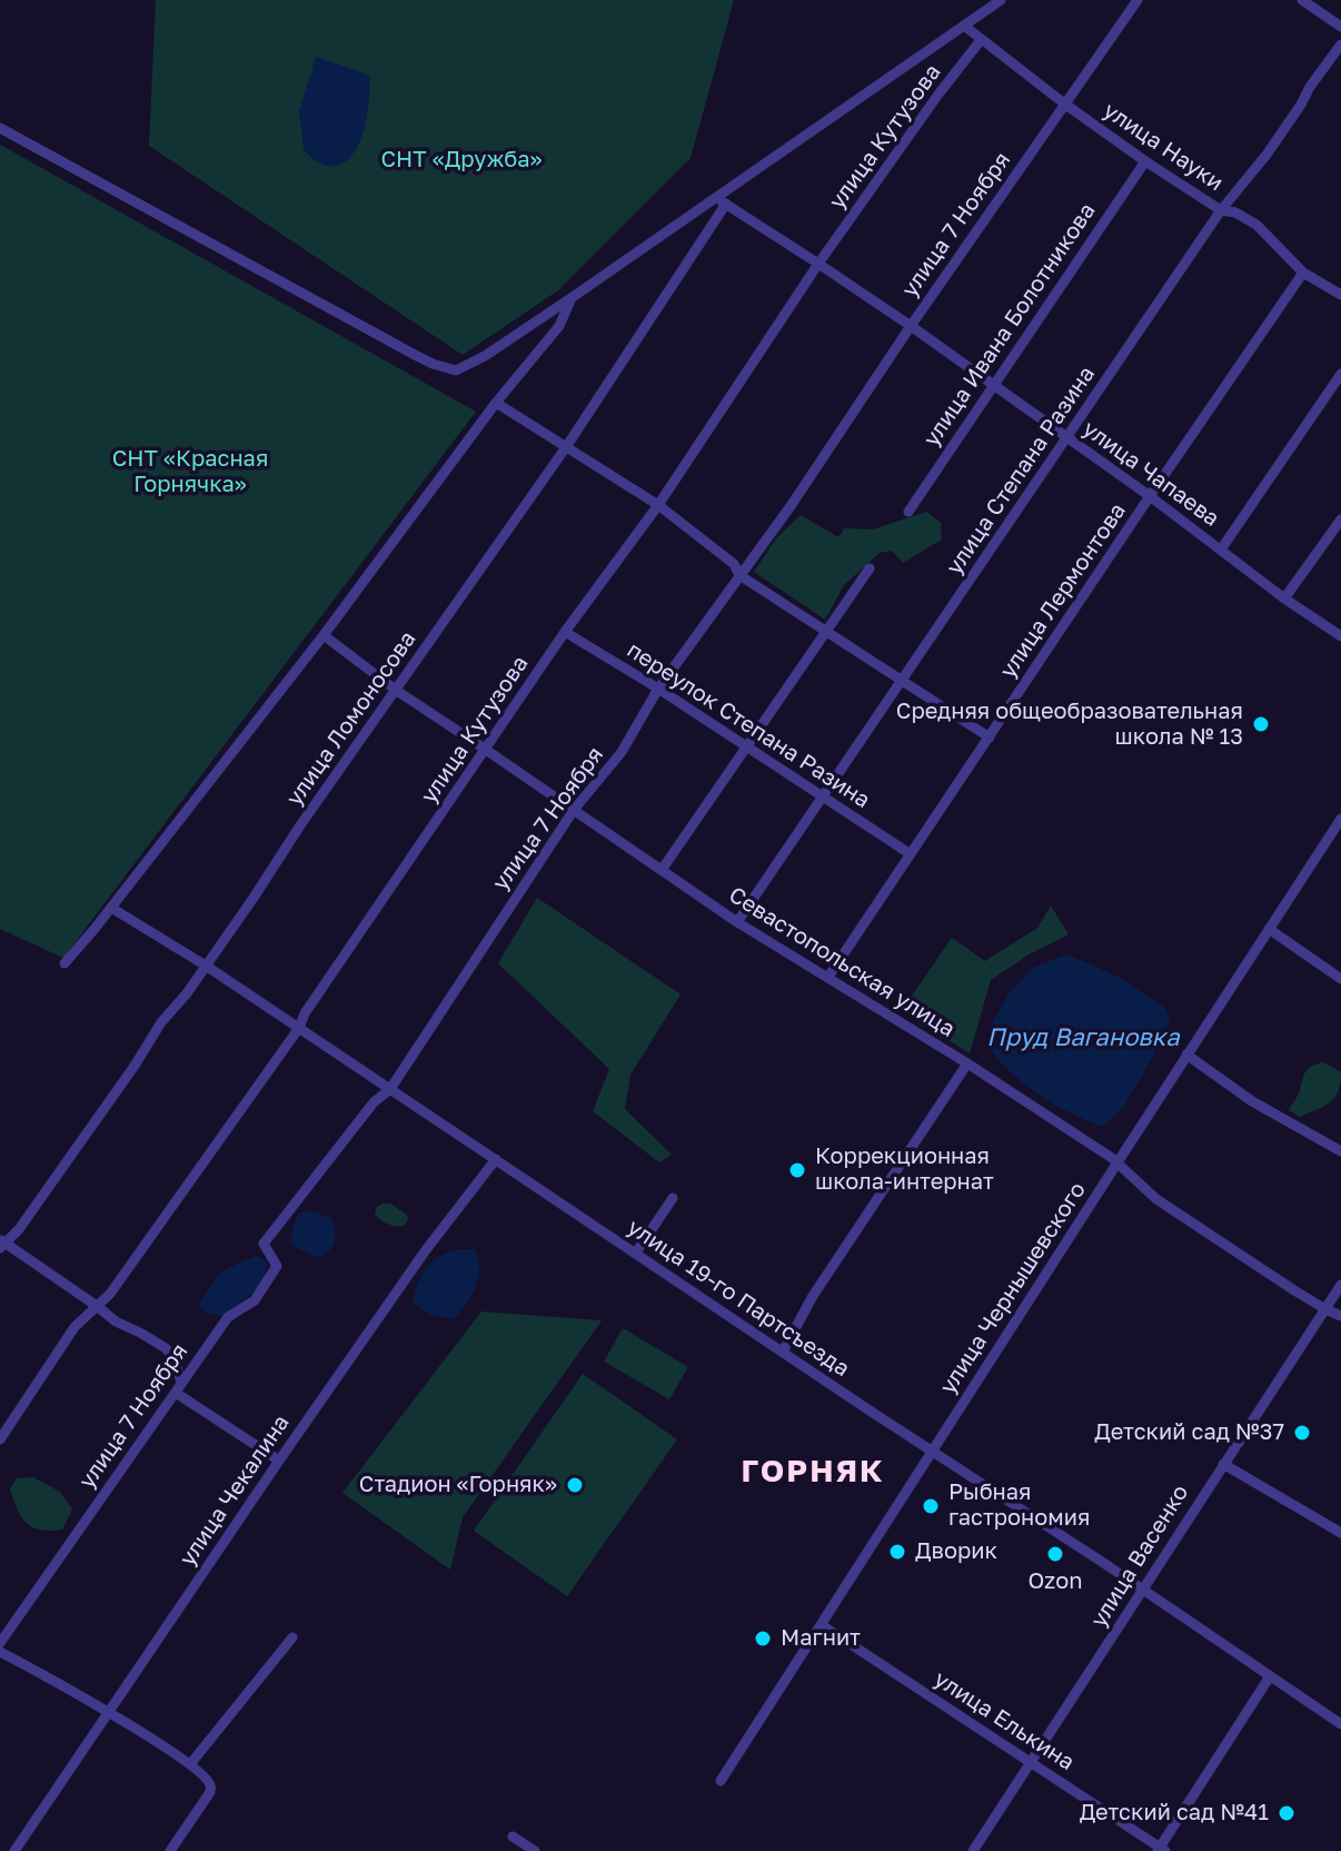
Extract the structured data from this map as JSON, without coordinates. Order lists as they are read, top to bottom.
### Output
{
  "streets": {
    "street": [
      "улица Кутузова",
      "улица Науки",
      "улица 7 Ноября",
      "улица Ивана Болотникова",
      "улица Степана Разина",
      "улица Чапаева",
      "улица Лермонтова",
      "улица Ломоносова",
      "переулок Степана Разина",
      "Севастопольская улица",
      "улица Чернышевского",
      "улица 19-го Партсъезда",
      "улица Чекалина",
      "улица Васенко",
      "улица Елькина"
    ]
  },
  "crossings": [
    ["улица Кутузова", "улица Науки"],
    ["улица Кутузова", "улица Чапаева"],
    ["улица Кутузова", "переулок Степана Разина"],
    ["улица Кутузова", "Севастопольская улица"],
    ["улица Кутузова", "улица 19-го Партсъезда"],
    ["улица Науки", "улица 7 Ноября"],
    ["улица Науки", "улица Ивана Болотникова"],
    ["улица Науки", "улица Степана Разина"],
    ["улица Науки", "улица Лермонтова"],
    ["улица 7 Ноября", "улица Чапаева"],
    ["улица 7 Ноября", "переулок Степана Разина"],
    ["улица 7 Ноября", "Севастопольская улица"],
    ["улица 7 Ноября", "улица 19-го Партсъезда"],
    ["улица Ивана Болотникова", "улица Чапаева"],
    ["улица Степана Разина", "улица Чапаева"],
    ["улица Степана Разина", "переулок Степана Разина"],
    ["улица Степана Разина", "Севастопольская улица"],
    ["улица Чапаева", "улица Лермонтова"],
    ["улица Чапаева", "улица Ломоносова"],
    ["улица Лермонтова", "переулок Степана Разина"],
    ["улица Лермонтова", "Севастопольская улица"],
    ["улица Ломоносова", "Севастопольская улица"],
    ["улица Ломоносова", "улица 19-го Партсъезда"],
    ["Севастопольская улица", "улица Чернышевского"],
    ["Севастопольская улица", "улица Васенко"],
    ["улица Чернышевского", "улица 19-го Партсъезда"],
    ["улица Чернышевского", "улица Елькина"],
    ["улица 19-го Партсъезда", "улица Чекалина"],
    ["улица 19-го Партсъезда", "улица Васенко"],
    ["улица Васенко", "улица Елькина"]
  ],
  "districts": ["ГОРНЯК"],
  "water": ["Пруд Вагановка"],
  "parks": ["СНТ «Дружба»", "СНТ «Красная Горнячка»"],
  "places": [
    "Средняя общеобразовательная школа № 13",
    "Коррекционная школа-интернат",
    "Детский сад №37",
    "Стадион «Горняк»",
    "Рыбная гастрономия",
    "Дворик",
    "Ozon",
    "Магнит",
    "Детский сад №41"
  ]
}
